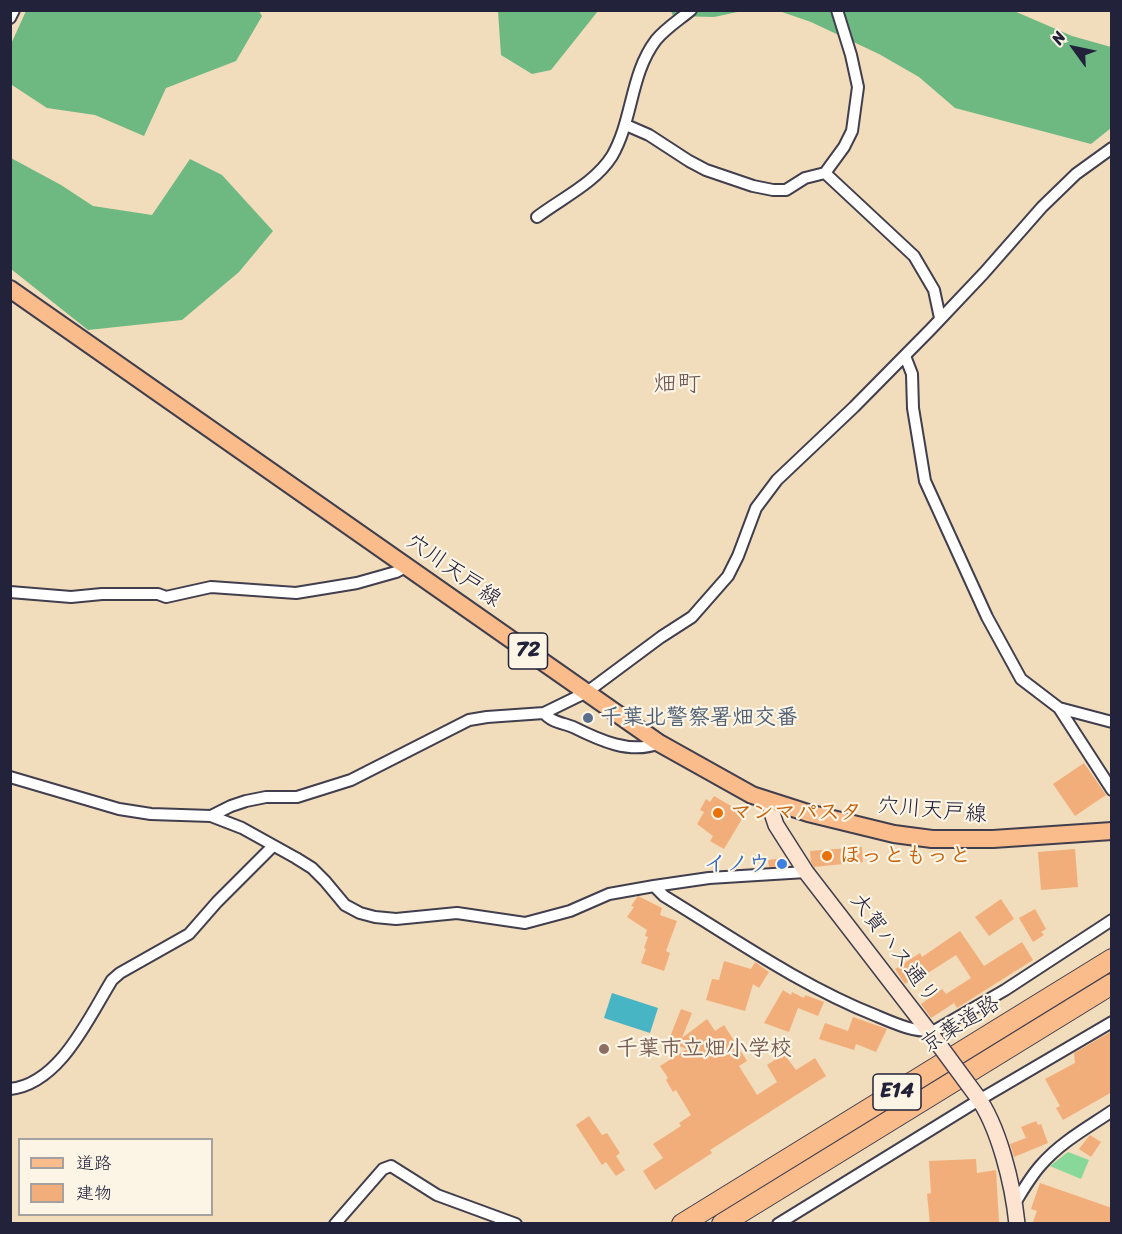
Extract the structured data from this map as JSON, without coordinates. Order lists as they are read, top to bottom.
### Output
{
  "streets": {
    "highway": ["京葉道路", "E14"],
    "main road": ["穴川天戸線", "72"],
    "street": ["大賀ハス通り"]
  },
  "crossings": [
    ["穴川天戸線", "大賀ハス通り"]
  ],
  "districts": ["畑町"],
  "places": [
    "千葉北警察署畑交番",
    "マンマパスタ",
    "ほっともっと",
    "イノウ",
    "千葉市立畑小学校"
  ],
  "legend": ["道路", "建物"],
  "north": "top left"
}
